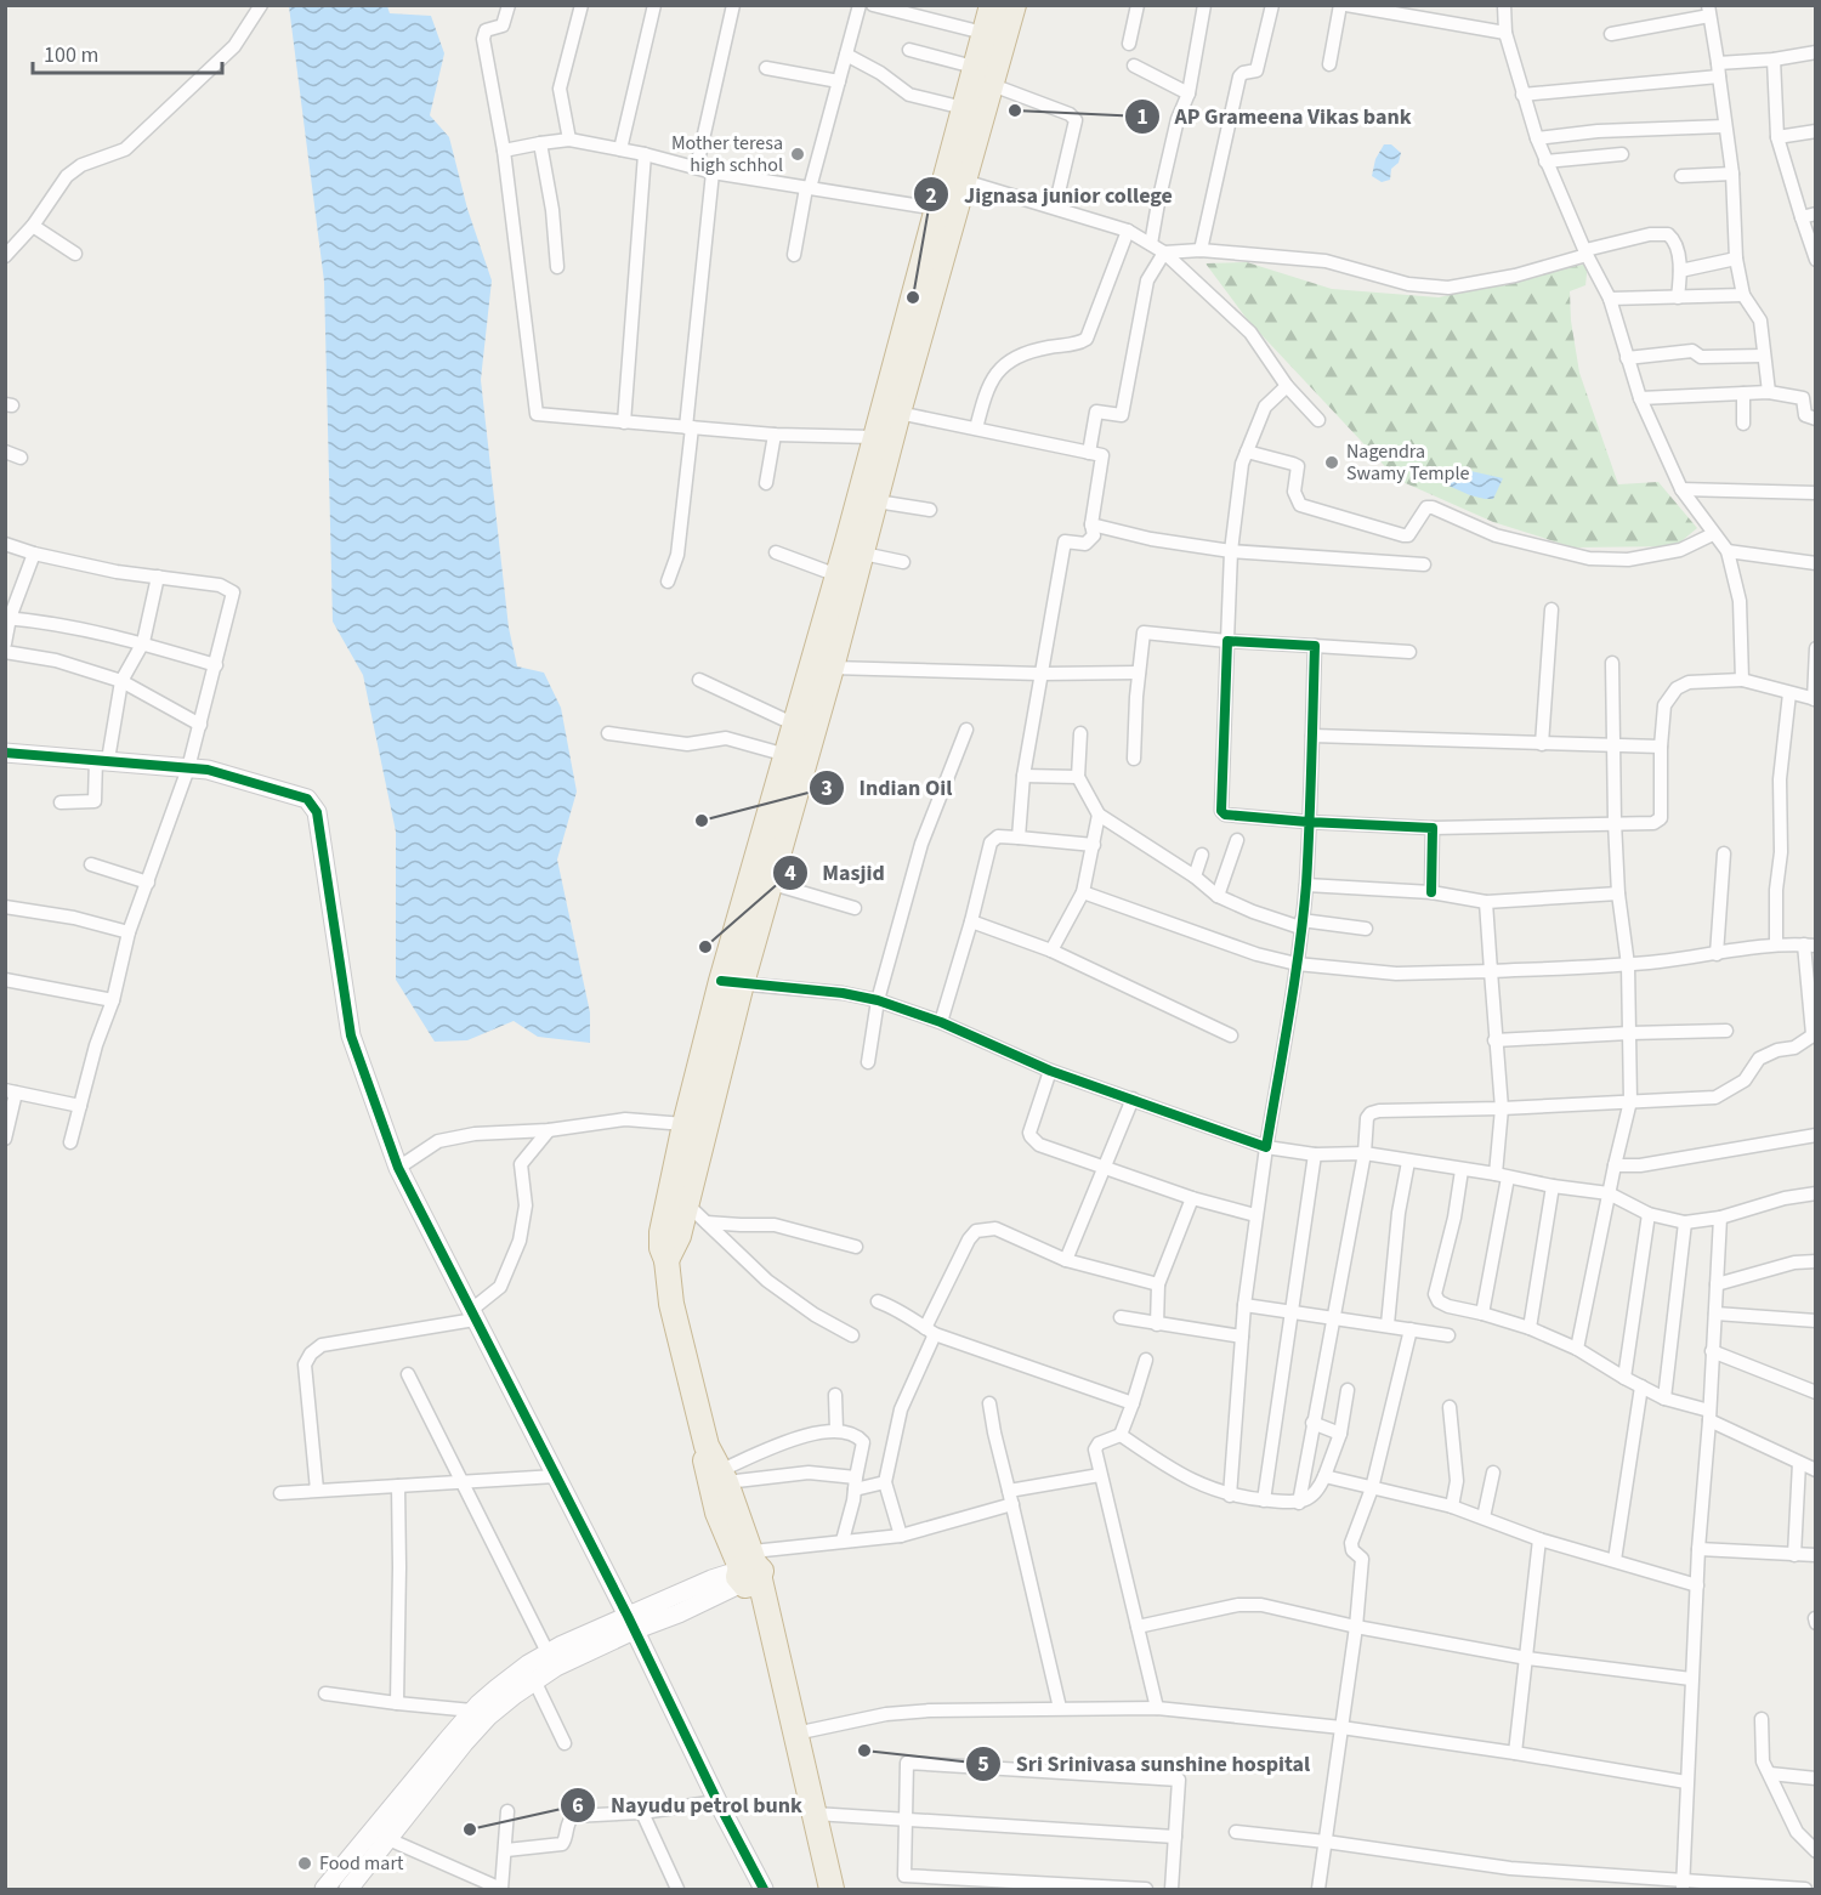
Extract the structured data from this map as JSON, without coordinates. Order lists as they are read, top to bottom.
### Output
{
  "places": [
    "AP Grameena Vikas bank",
    "Mother teresa high schhol",
    "Jignasa junior college",
    "Nagendra Swamy Temple",
    "Indian Oil",
    "Masjid",
    "Sri Srinivasa sunshine hospital",
    "Nayudu petrol bunk",
    "Food mart"
  ],
  "scale_bar": "100 m"
}
